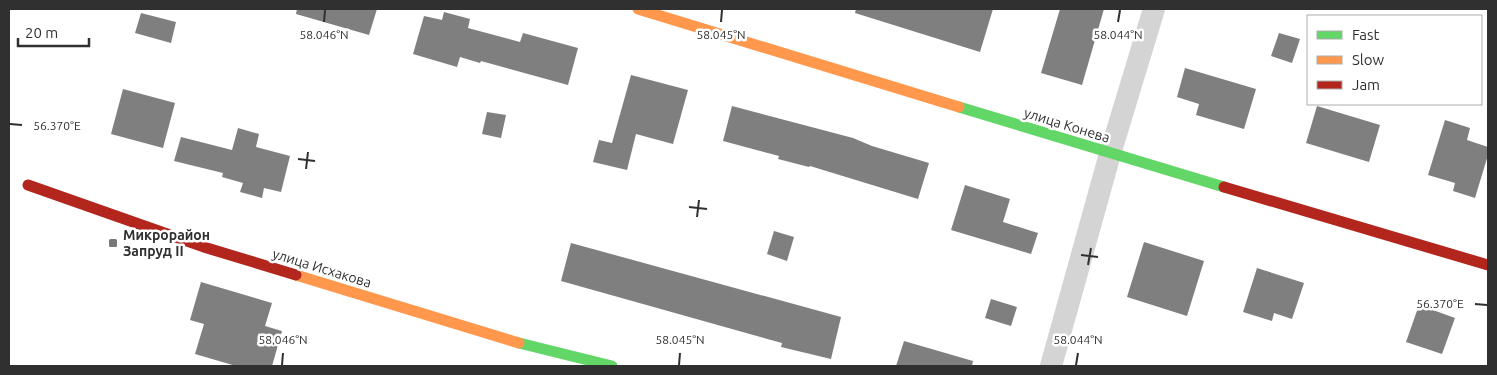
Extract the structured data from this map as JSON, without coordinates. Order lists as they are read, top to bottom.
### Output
{
  "streets": {
    "street": ["улица Конева", "улица Исхакова"]
  },
  "places": {
    "transit": ["Микрорайон Запруд II"]
  },
  "legend": ["Fast", "Slow", "Jam"],
  "scale_bar": "20 m",
  "coordinates": [
    "58.046°N",
    "58.045°N",
    "58.044°N",
    "56.370°E"
  ]
}
